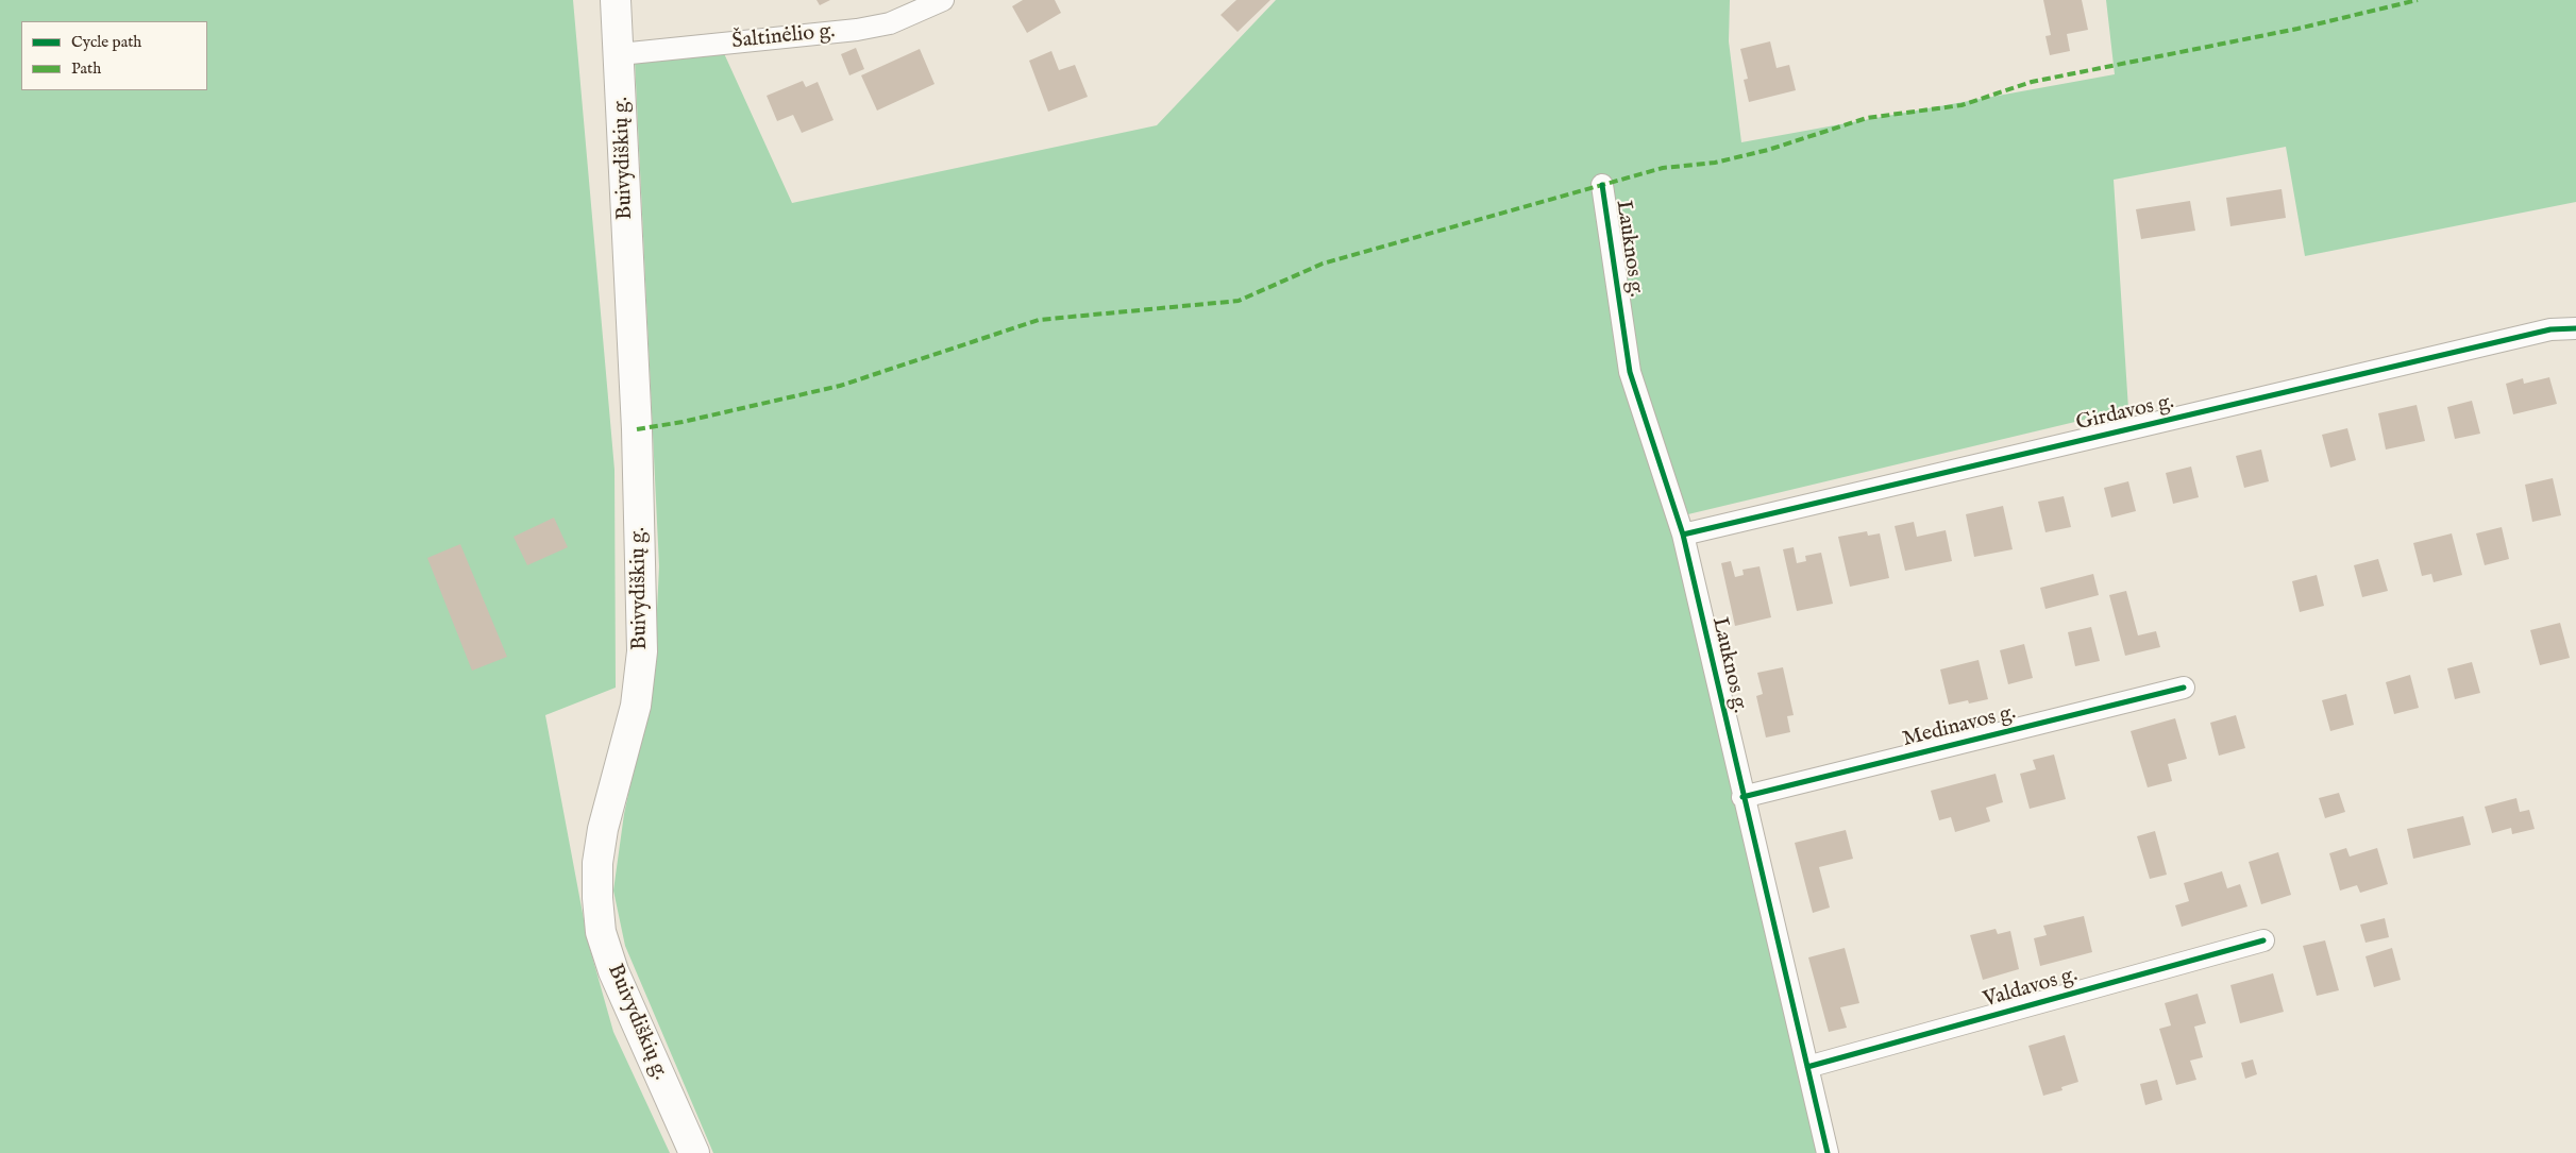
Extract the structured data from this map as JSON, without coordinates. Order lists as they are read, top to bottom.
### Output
{
  "streets": {
    "main road": ["Buivydiškių g."],
    "street": [
      "Šaltinėlio g.",
      "Lauknos g.",
      "Girdavos g.",
      "Medinavos g.",
      "Valdavos g."
    ]
  },
  "crossings": [
    ["Šaltinėlio g.", "Buivydiškių g."],
    ["Lauknos g.", "Girdavos g."],
    ["Lauknos g.", "Medinavos g."],
    ["Lauknos g.", "Valdavos g."]
  ],
  "legend": ["Cycle path", "Path"]
}
